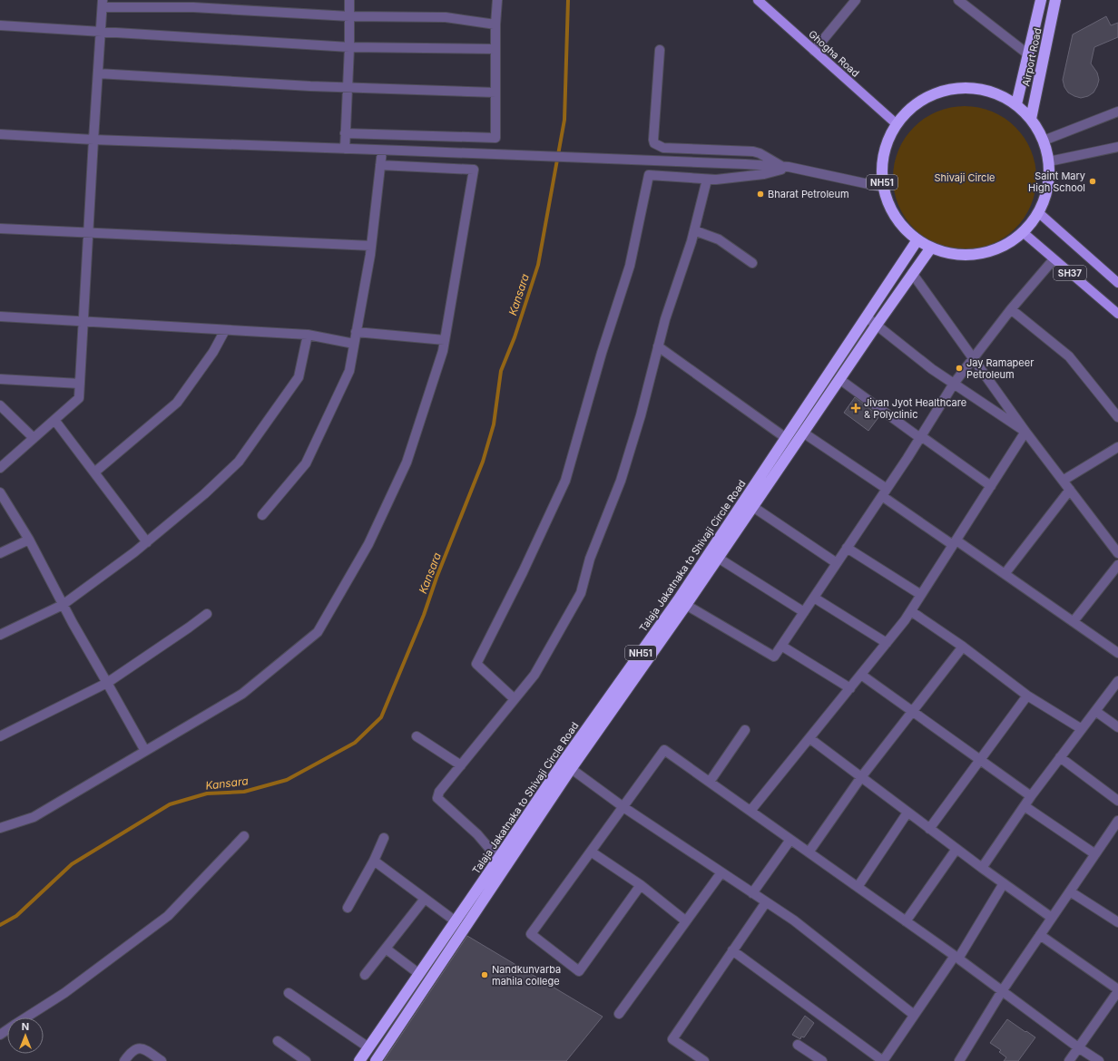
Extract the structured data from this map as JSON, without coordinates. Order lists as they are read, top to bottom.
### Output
{
  "streets": {
    "highway": ["Airport Road", "NH51", "Talaja Jakatnaka to Shivaji Circle Road"],
    "main road": ["Ghogha Road", "SH37"]
  },
  "crossings": [
    ["Ghogha Road", "NH51"],
    ["Airport Road", "NH51"],
    ["NH51", "SH37"],
    ["NH51", "Talaja Jakatnaka to Shivaji Circle Road"]
  ],
  "water": ["Kansara"],
  "parks": ["Shivaji Circle"],
  "places": {
    "other": [
      "Saint Mary High School",
      "Bharat Petroleum",
      "Jay Ramapeer Petroleum",
      "Nandkunvarba mahila college"
    ],
    "health": ["Jivan Jyot Healthcare & Polyclinic"]
  },
  "north": "top"
}
